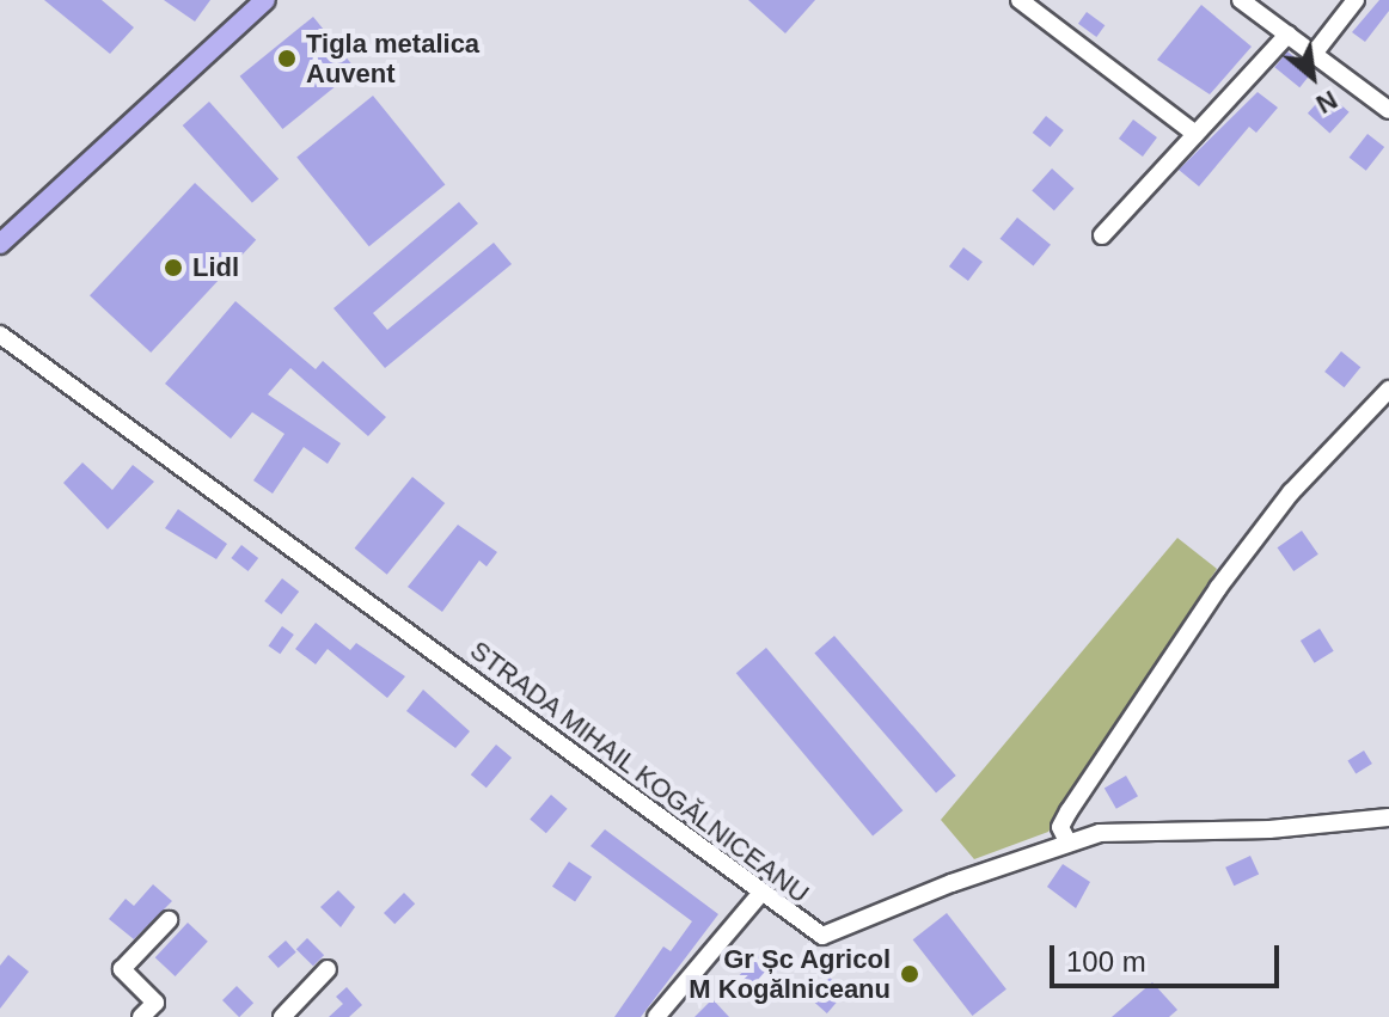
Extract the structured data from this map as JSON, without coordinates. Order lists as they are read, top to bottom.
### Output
{
  "streets": {
    "street": ["STRADA MIHAIL KOGĂLNICEANU"]
  },
  "places": ["Tigla metalica Auvent", "Lidl", "Gr Șc Agricol M Kogălniceanu"],
  "scale_bar": "100 m",
  "north": "bottom right"
}
